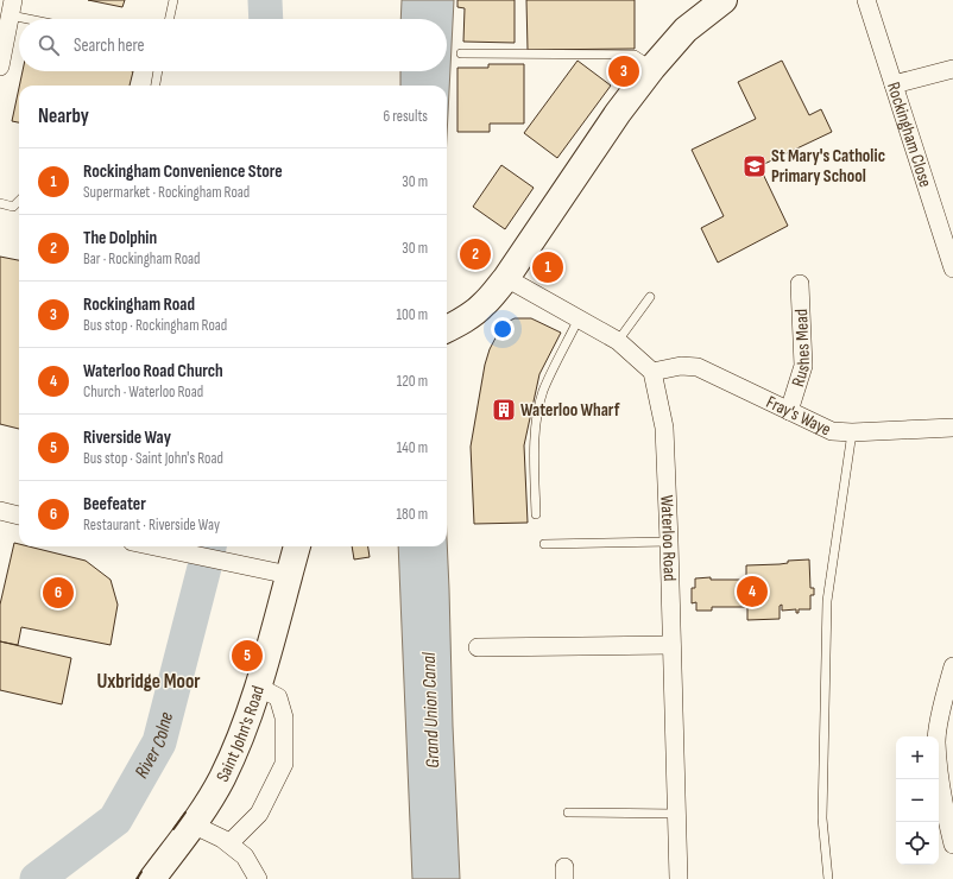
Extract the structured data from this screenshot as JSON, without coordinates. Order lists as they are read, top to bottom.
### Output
{
  "streets": {
    "main road": ["Saint John's Road"],
    "street": [
      "Rockingham Close",
      "Rushes Mead",
      "Fray's Waye",
      "Waterloo Road"
    ]
  },
  "crossings": [
    ["Rushes Mead", "Fray's Waye"],
    ["Fray's Waye", "Waterloo Road"]
  ],
  "districts": ["Uxbridge Moor"],
  "water": ["Grand Union Canal", "River Colne"],
  "places": {
    "school or university": ["St Mary's Catholic Primary School"],
    "building": ["Waterloo Wharf"]
  },
  "page": {
    "search": "Search here",
    "pins": [
      "3",
      "2",
      "1",
      "4",
      "6",
      "5"
    ],
    "heading": ["Nearby", "6 results"],
    "list": [
      {
        "mark": "1",
        "name": "Rockingham Convenience Store",
        "note": "Supermarket · Rockingham Road",
        "value": "30 m"
      },
      {
        "mark": "2",
        "name": "The Dolphin",
        "note": "Bar · Rockingham Road",
        "value": "30 m"
      },
      {
        "mark": "3",
        "name": "Rockingham Road",
        "note": "Bus stop · Rockingham Road",
        "value": "100 m"
      },
      {
        "mark": "4",
        "name": "Waterloo Road Church",
        "note": "Church · Waterloo Road",
        "value": "120 m"
      },
      {
        "mark": "5",
        "name": "Riverside Way",
        "note": "Bus stop · Saint John's Road",
        "value": "140 m"
      },
      {
        "mark": "6",
        "name": "Beefeater",
        "note": "Restaurant · Riverside Way",
        "value": "180 m"
      }
    ],
    "map_buttons": ["+", "−"]
  }
}
